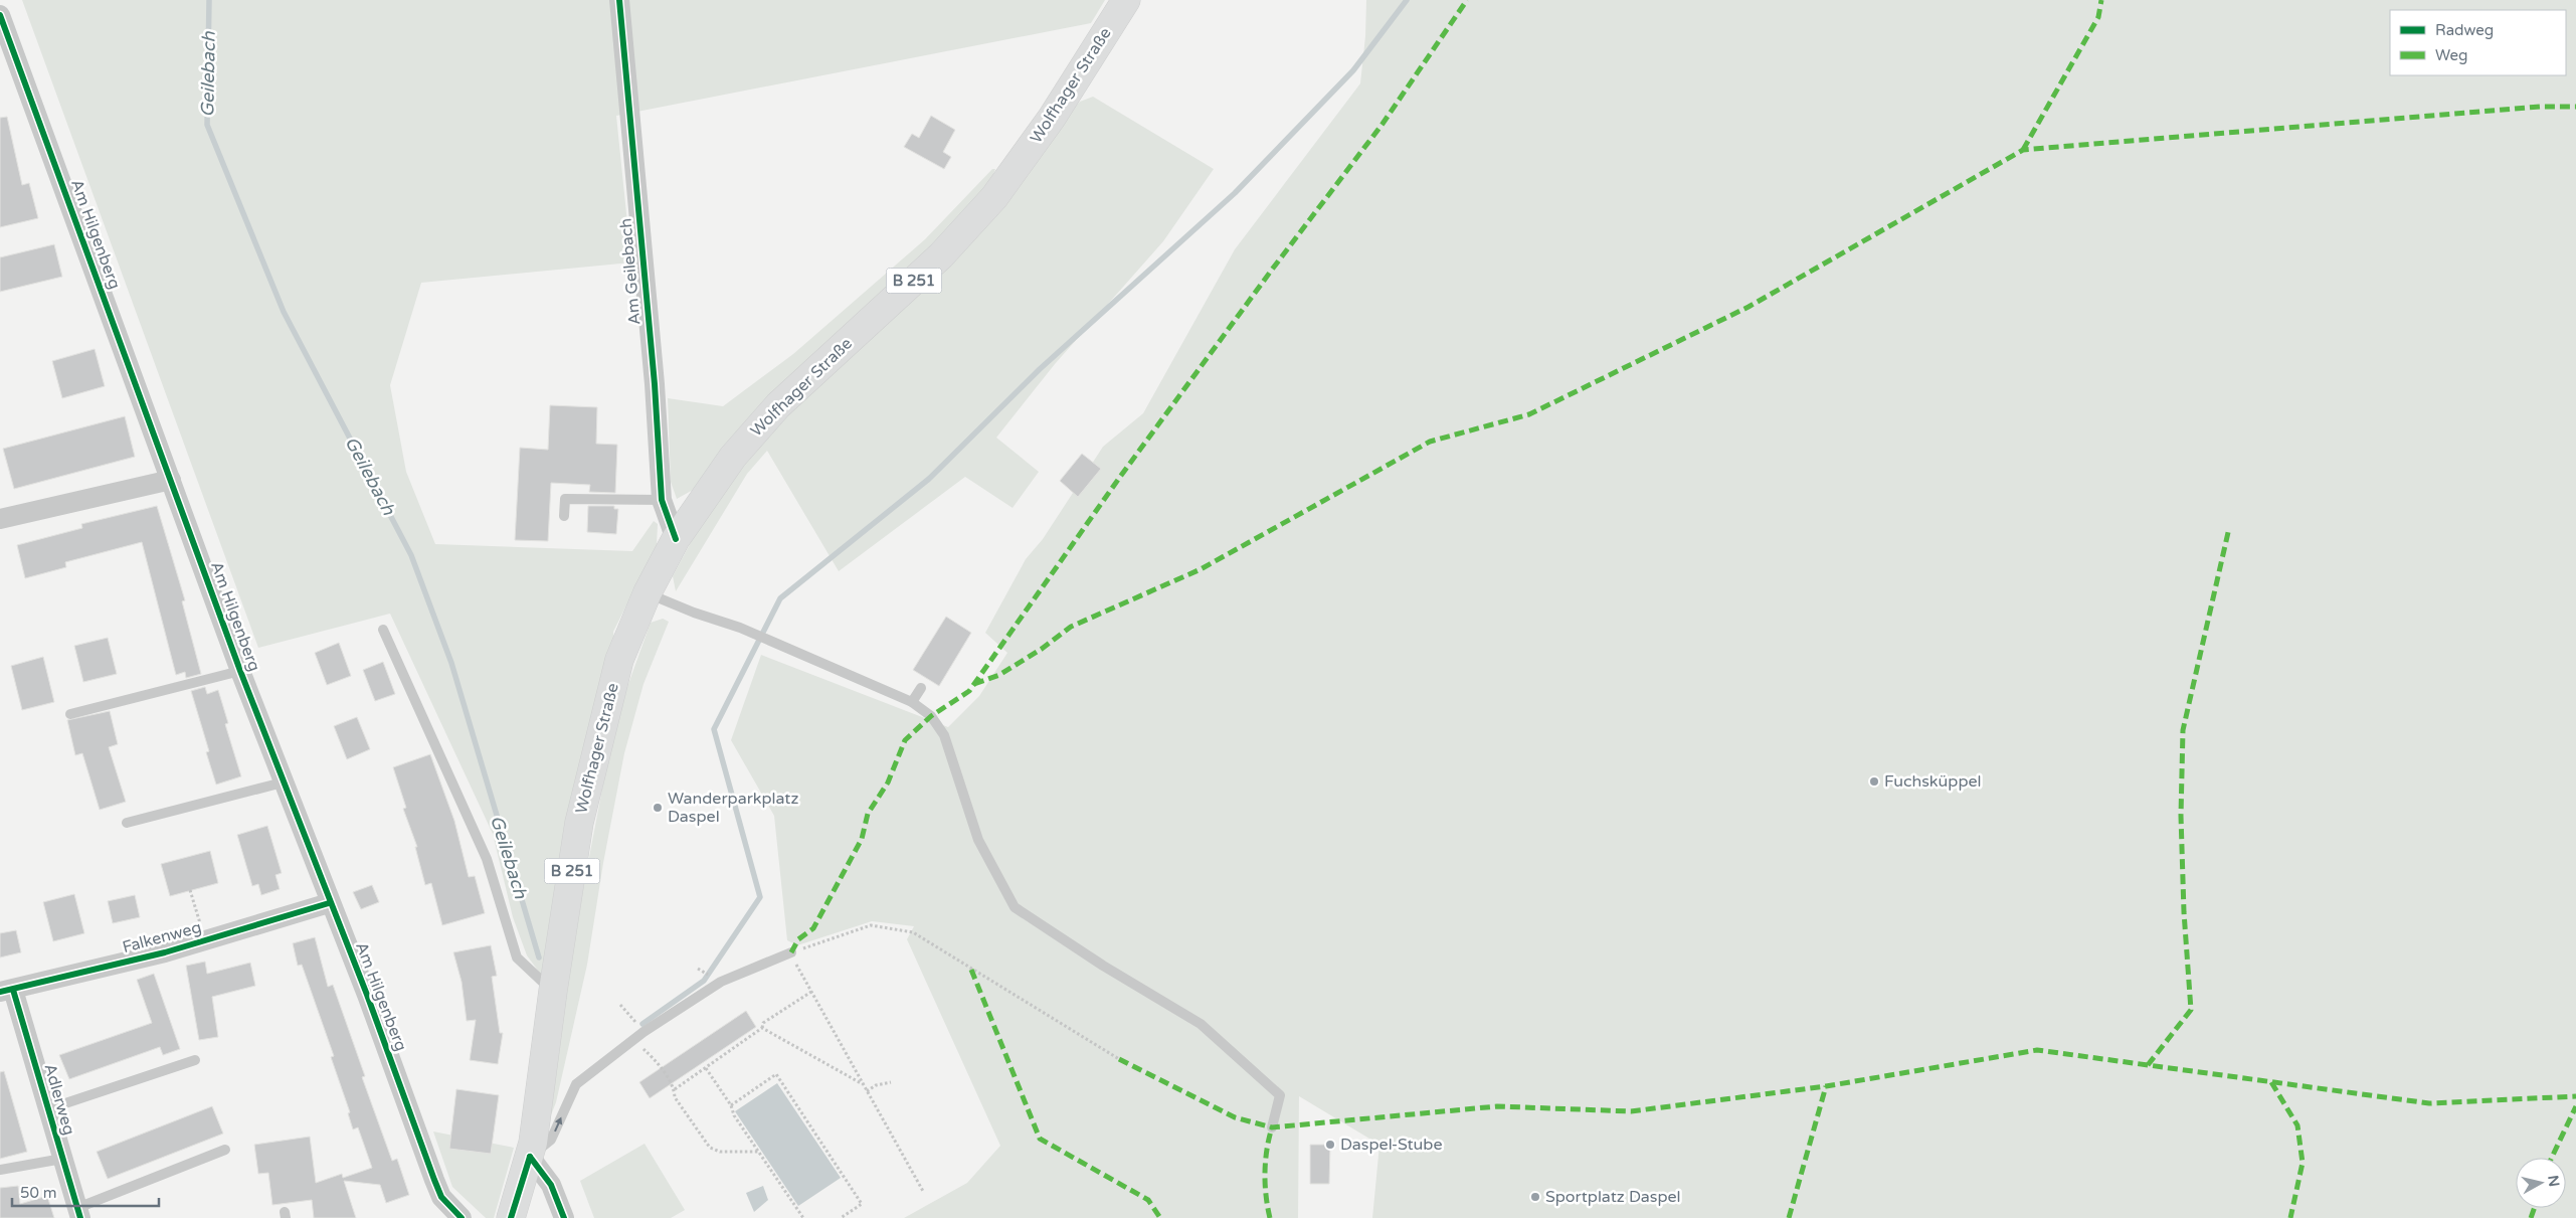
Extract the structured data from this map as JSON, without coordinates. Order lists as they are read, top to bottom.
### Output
{
  "streets": {
    "main road": ["Wolfhager Straße", "B 251"],
    "street": [
      "Am Hilgenberg",
      "Am Geilebach",
      "Falkenweg",
      "Adlerweg"
    ]
  },
  "crossings": [
    ["Wolfhager Straße", "Am Geilebach"],
    ["Am Hilgenberg", "Falkenweg"],
    ["Falkenweg", "Adlerweg"]
  ],
  "water": ["Geilebach"],
  "places": [
    "Fuchsküppel",
    "Wanderparkplatz Daspel",
    "Daspel-Stube",
    "Sportplatz Daspel"
  ],
  "legend": ["Radweg", "Weg"],
  "scale_bar": "50 m",
  "north": "right"
}
